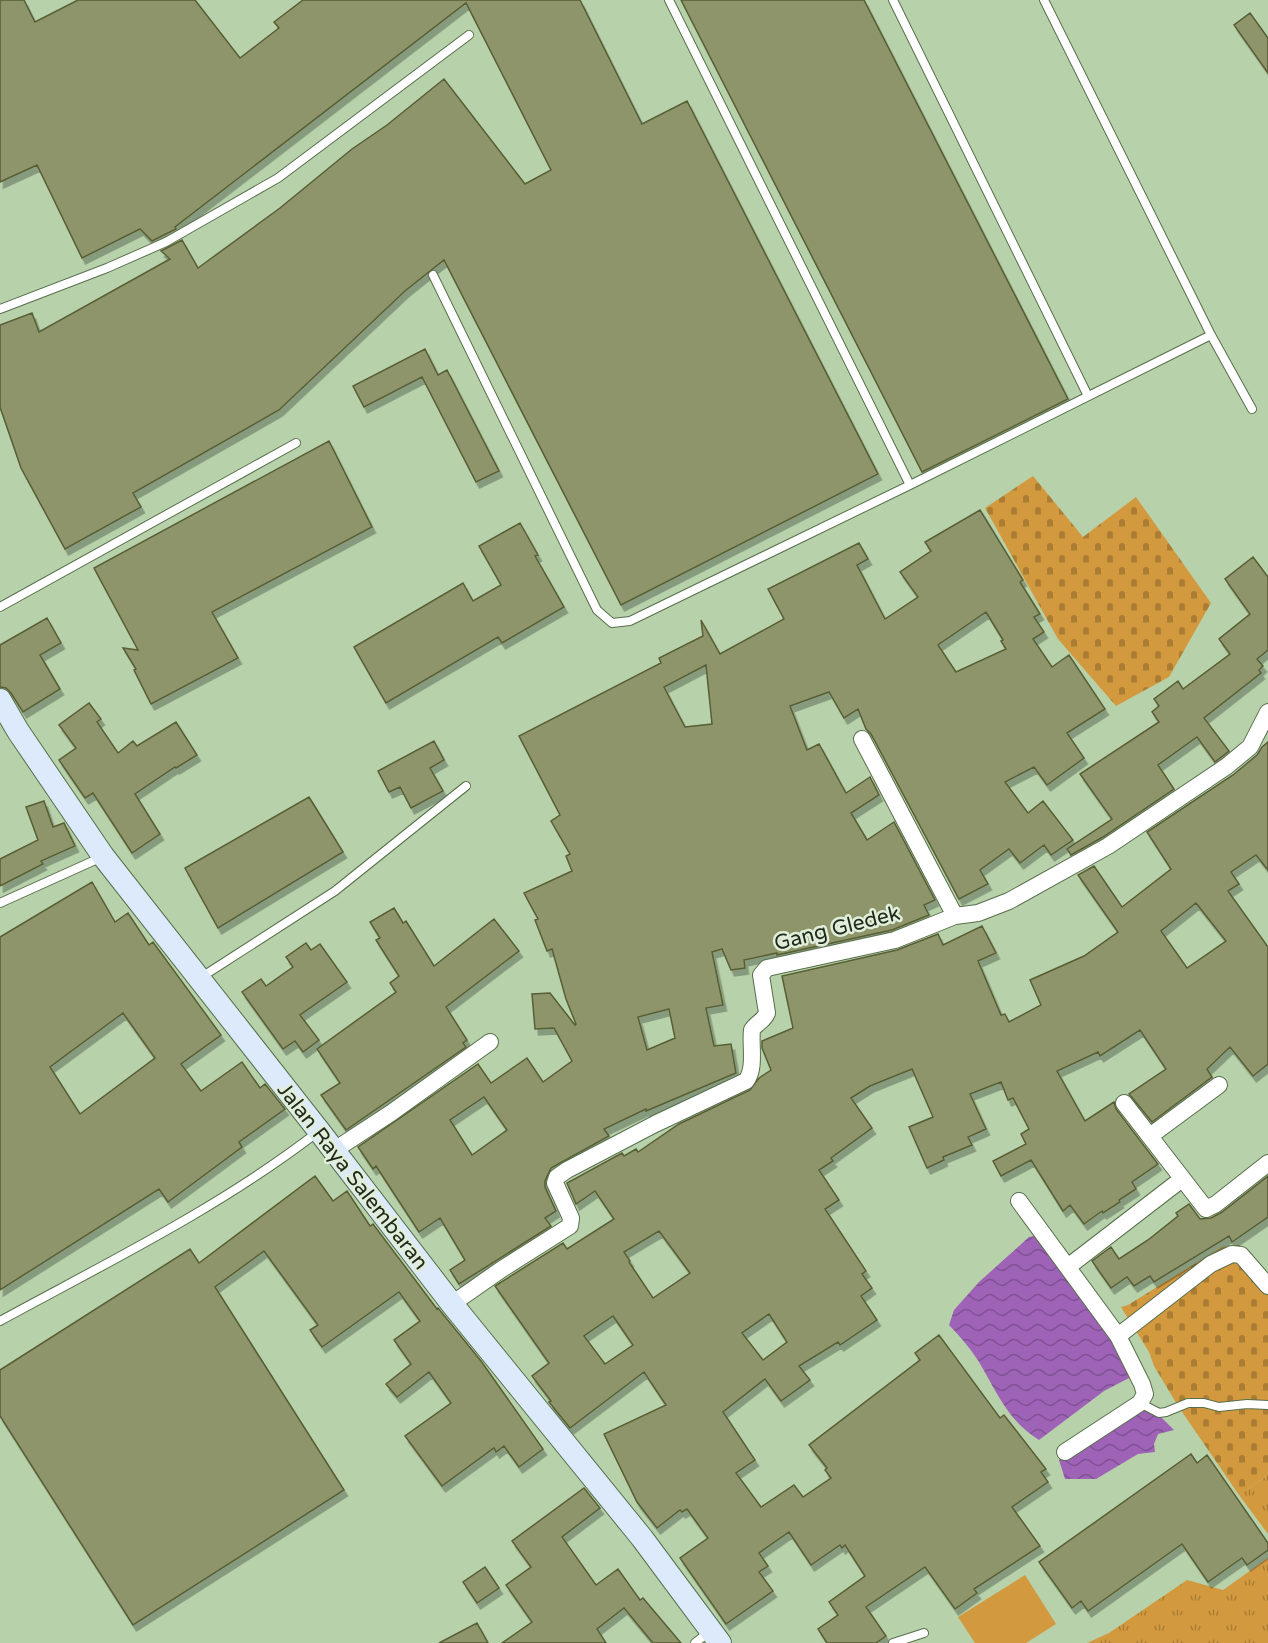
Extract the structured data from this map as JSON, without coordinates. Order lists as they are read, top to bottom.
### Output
{
  "streets": {
    "main road": ["Jalan Raya Salembaran"],
    "street": ["Gang Gledek"]
  },
  "crossings": [
    ["Gang Gledek", "Jalan Raya Salembaran"]
  ]
}
